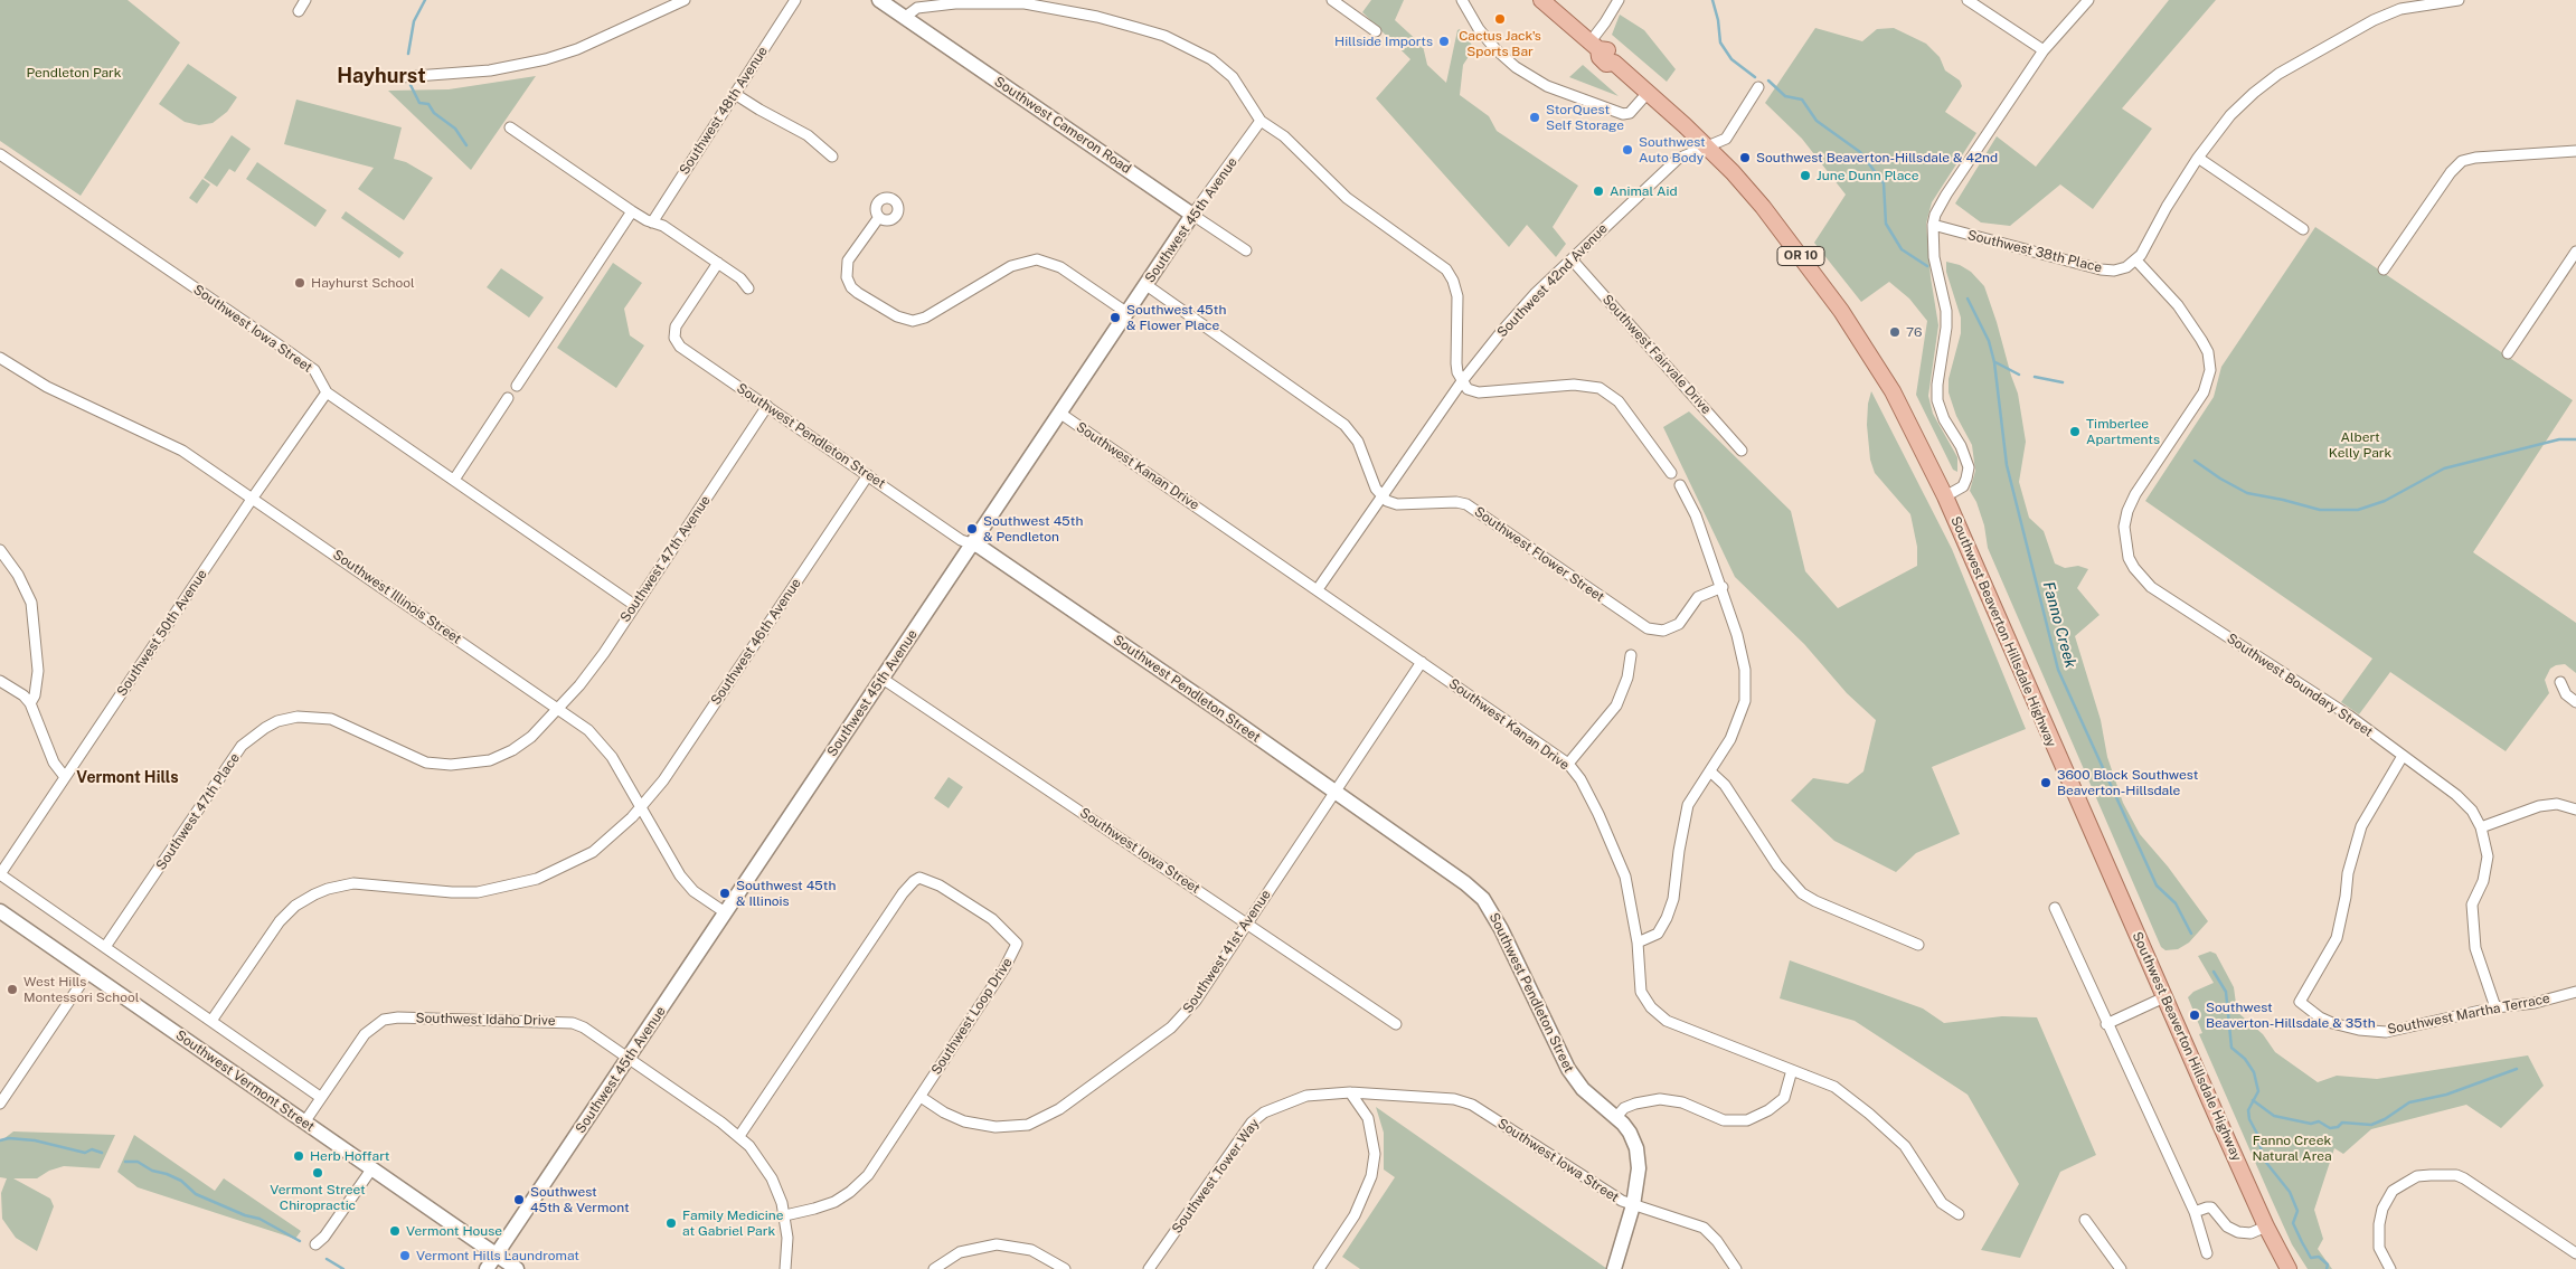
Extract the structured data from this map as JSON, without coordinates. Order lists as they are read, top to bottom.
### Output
{
  "streets": {
    "main road": ["OR 10", "Southwest Beaverton Hillsdale Highway"],
    "street": [
      "Southwest 48th Avenue",
      "Southwest Cameron Road",
      "Southwest 45th Avenue",
      "Southwest 38th Place",
      "Southwest 42nd Avenue",
      "Southwest Iowa Street",
      "Southwest Fairvale Drive",
      "Southwest Pendleton Street",
      "Southwest Kanan Drive",
      "Southwest Flower Street",
      "Southwest 47th Avenue",
      "Southwest Illinois Street",
      "Southwest 50th Avenue",
      "Southwest 46th Avenue",
      "Southwest Boundary Street",
      "Southwest 47th Place",
      "Southwest 41st Avenue",
      "Southwest Martha Terrace",
      "Southwest Loop Drive",
      "Southwest Idaho Drive",
      "Southwest Vermont Street",
      "Southwest Tower Way"
    ]
  },
  "crossings": [
    ["Southwest Cameron Road", "Southwest 45th Avenue"],
    ["Southwest 45th Avenue", "Southwest Iowa Street"],
    ["Southwest 45th Avenue", "Southwest Pendleton Street"],
    ["Southwest 45th Avenue", "Southwest Kanan Drive"],
    ["Southwest 45th Avenue", "Southwest Illinois Street"],
    ["Southwest 45th Avenue", "Southwest Idaho Drive"],
    ["Southwest 45th Avenue", "Southwest Vermont Street"],
    ["Southwest 38th Place", "Southwest Boundary Street"],
    ["Southwest 42nd Avenue", "Southwest Fairvale Drive"],
    ["Southwest 42nd Avenue", "Southwest Kanan Drive"],
    ["Southwest 42nd Avenue", "Southwest Flower Street"],
    ["Southwest 42nd Avenue", "Southwest Beaverton Hillsdale Highway"],
    ["Southwest Iowa Street", "Southwest Pendleton Street"],
    ["Southwest Iowa Street", "Southwest 47th Avenue"],
    ["Southwest Iowa Street", "Southwest 50th Avenue"],
    ["Southwest Iowa Street", "Southwest 41st Avenue"],
    ["Southwest Iowa Street", "Southwest Tower Way"],
    ["Southwest Pendleton Street", "Southwest 47th Avenue"],
    ["Southwest Pendleton Street", "Southwest 46th Avenue"],
    ["Southwest Pendleton Street", "Southwest 41st Avenue"],
    ["Southwest Kanan Drive", "Southwest 41st Avenue"],
    ["Southwest 47th Avenue", "Southwest Illinois Street"],
    ["Southwest 47th Avenue", "Southwest 47th Place"],
    ["Southwest Illinois Street", "Southwest 50th Avenue"],
    ["Southwest Illinois Street", "Southwest 46th Avenue"],
    ["Southwest Illinois Street", "Southwest 47th Place"],
    ["Southwest Boundary Street", "Southwest Martha Terrace"],
    ["Southwest 41st Avenue", "Southwest Loop Drive"],
    ["Southwest Loop Drive", "Southwest Idaho Drive"],
    ["Southwest Idaho Drive", "Southwest Vermont Street"]
  ],
  "districts": ["Hayhurst", "Vermont Hills"],
  "water": ["Fanno Creek"],
  "parks": ["Pendleton Park", "Albert Kelly Park", "Fanno Creek Natural Area"],
  "places": [
    "Cactus Jack's Sports Bar",
    "Hillside Imports",
    "StorQuest Self Storage",
    "Southwest Auto Body",
    "Southwest Beaverton-Hillsdale & 42nd",
    "June Dunn Place",
    "Animal Aid",
    "Hayhurst School",
    "Southwest 45th & Flower Place",
    "76",
    "Timberlee Apartments",
    "Southwest 45th & Pendleton",
    "3600 Block Southwest Beaverton-Hillsdale",
    "Southwest 45th & Illinois",
    "West Hills Montessori School",
    "Southwest Beaverton-Hillsdale & 35th",
    "Herb Hoffart",
    "Vermont Street Chiropractic",
    "Southwest 45th & Vermont",
    "Family Medicine at Gabriel Park",
    "Vermont House",
    "Vermont Hills Laundromat"
  ]
}
